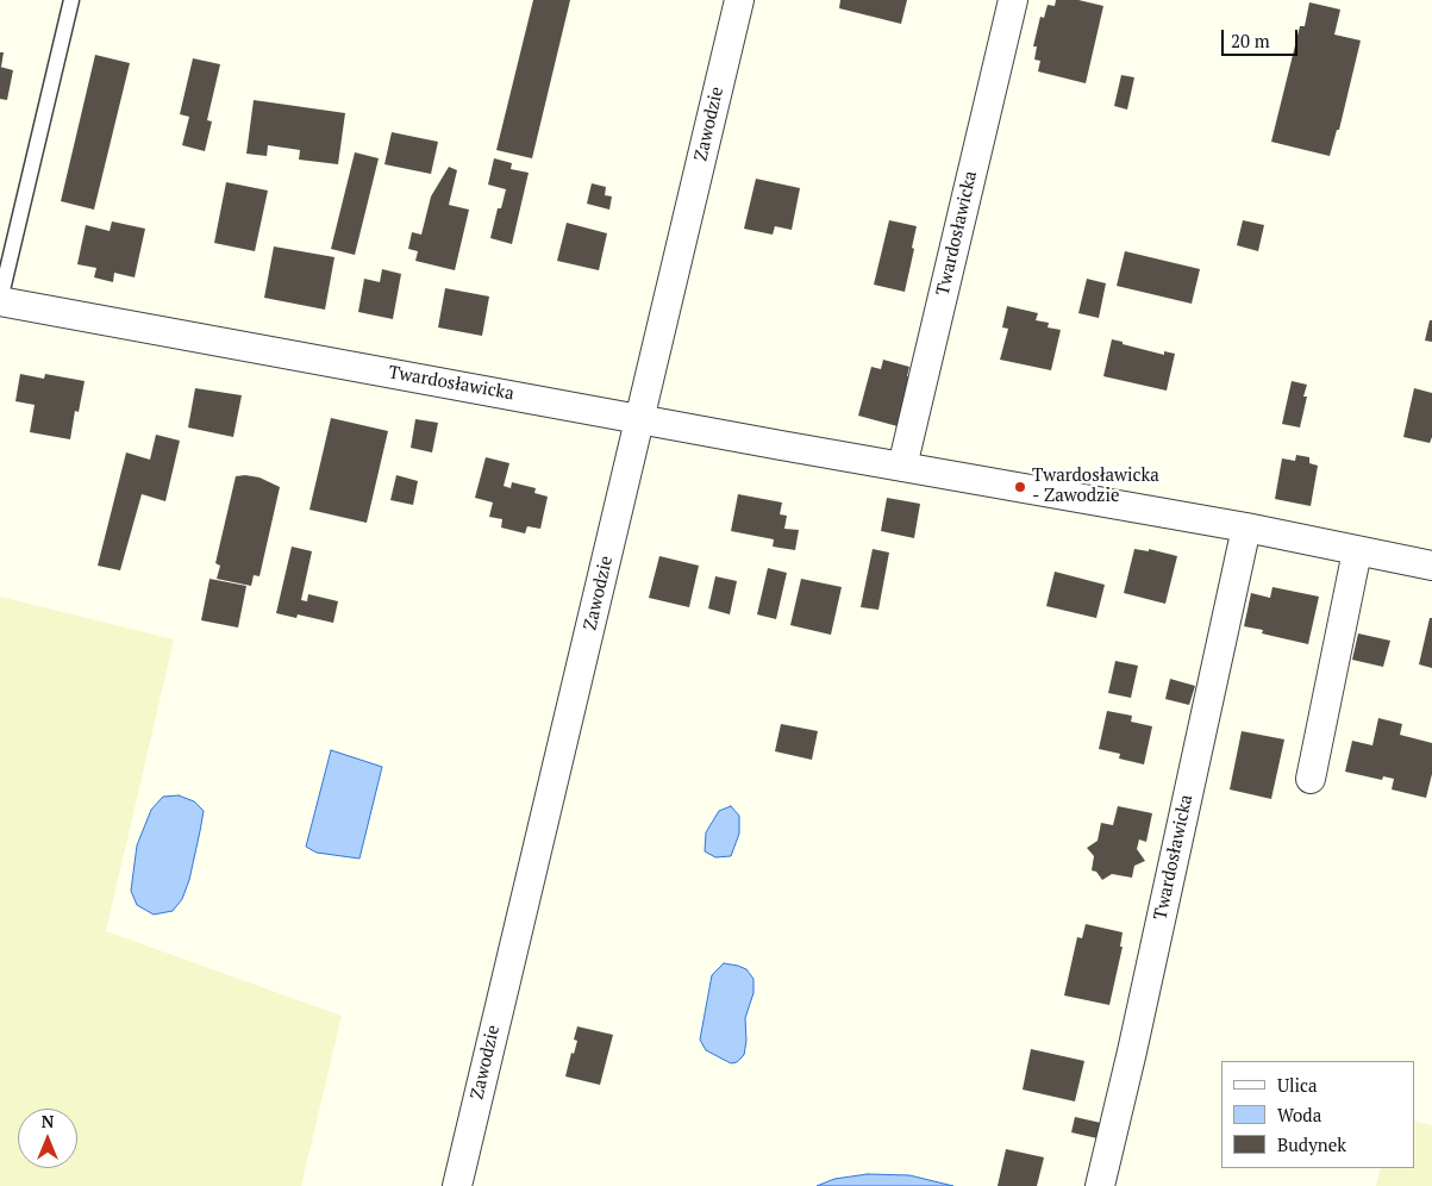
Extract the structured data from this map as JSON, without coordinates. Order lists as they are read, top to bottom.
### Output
{
  "streets": {
    "street": ["Zawodzie", "Twardosławicka"]
  },
  "crossings": [
    ["Zawodzie", "Twardosławicka"]
  ],
  "places": ["Twardosławicka - Zawodzie"],
  "legend": ["Ulica", "Woda", "Budynek"],
  "scale_bar": "20 m",
  "north": "top"
}
